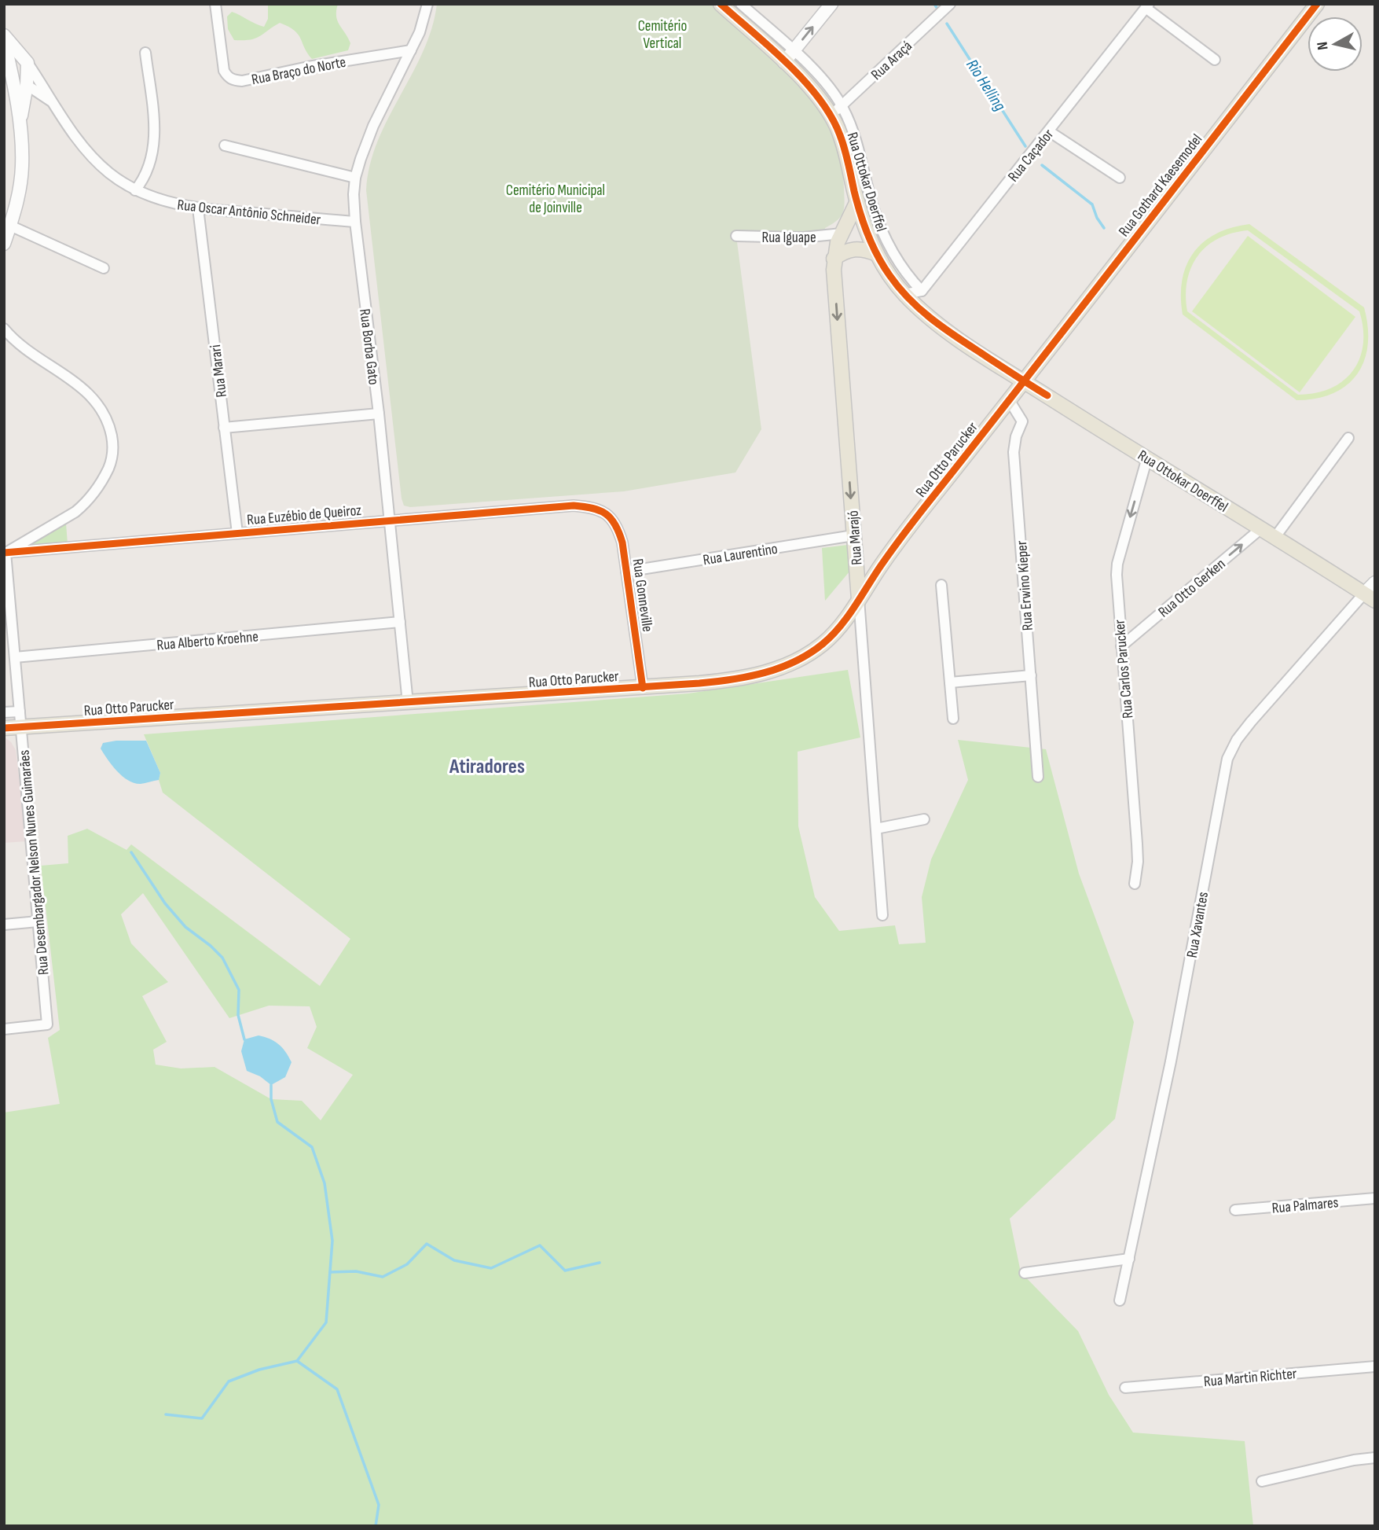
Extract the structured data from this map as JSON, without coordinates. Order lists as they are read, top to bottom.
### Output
{
  "streets": {
    "main road": [
      "Rua Ottokar Doerffel",
      "Rua Gothard Kaesemodel",
      "Rua Otto Parucker",
      "Rua Marajó"
    ],
    "street": [
      "Rua Araçá",
      "Rua Braço do Norte",
      "Rua Caçador",
      "Rua Oscar Antônio Schneider",
      "Rua Iguape",
      "Rua Borba Gato",
      "Rua Marari",
      "Rua Euzébio de Queiroz",
      "Rua Laurentino",
      "Rua Erwino Kieper",
      "Rua Otto Gerken",
      "Rua Gonneville",
      "Rua Alberto Kroehne",
      "Rua Carlos Parucker",
      "Rua Desembargador Nelson Nunes Guimarães",
      "Rua Xavantes",
      "Rua Palmares",
      "Rua Martin Richter"
    ]
  },
  "crossings": [
    ["Rua Araçá", "Rua Ottokar Doerffel"],
    ["Rua Braço do Norte", "Rua Borba Gato"],
    ["Rua Ottokar Doerffel", "Rua Gothard Kaesemodel"],
    ["Rua Ottokar Doerffel", "Rua Otto Parucker"],
    ["Rua Ottokar Doerffel", "Rua Marajó"],
    ["Rua Ottokar Doerffel", "Rua Otto Gerken"],
    ["Rua Ottokar Doerffel", "Rua Carlos Parucker"],
    ["Rua Ottokar Doerffel", "Rua Xavantes"],
    ["Rua Gothard Kaesemodel", "Rua Otto Parucker"],
    ["Rua Oscar Antônio Schneider", "Rua Borba Gato"],
    ["Rua Oscar Antônio Schneider", "Rua Marari"],
    ["Rua Iguape", "Rua Marajó"],
    ["Rua Borba Gato", "Rua Otto Parucker"],
    ["Rua Borba Gato", "Rua Euzébio de Queiroz"],
    ["Rua Borba Gato", "Rua Alberto Kroehne"],
    ["Rua Marari", "Rua Euzébio de Queiroz"],
    ["Rua Otto Parucker", "Rua Marajó"],
    ["Rua Otto Parucker", "Rua Erwino Kieper"],
    ["Rua Otto Parucker", "Rua Gonneville"],
    ["Rua Otto Parucker", "Rua Desembargador Nelson Nunes Guimarães"],
    ["Rua Euzébio de Queiroz", "Rua Gonneville"],
    ["Rua Euzébio de Queiroz", "Rua Desembargador Nelson Nunes Guimarães"],
    ["Rua Marajó", "Rua Laurentino"],
    ["Rua Laurentino", "Rua Gonneville"],
    ["Rua Otto Gerken", "Rua Carlos Parucker"],
    ["Rua Alberto Kroehne", "Rua Desembargador Nelson Nunes Guimarães"]
  ],
  "one_way": ["Rua Marajó", "Rua Otto Gerken", "Rua Carlos Parucker"],
  "districts": ["Atiradores"],
  "water": ["Rio Helling"],
  "parks": ["Cemitério Vertical", "Cemitério Municipal de Joinville"],
  "north": "left"
}
